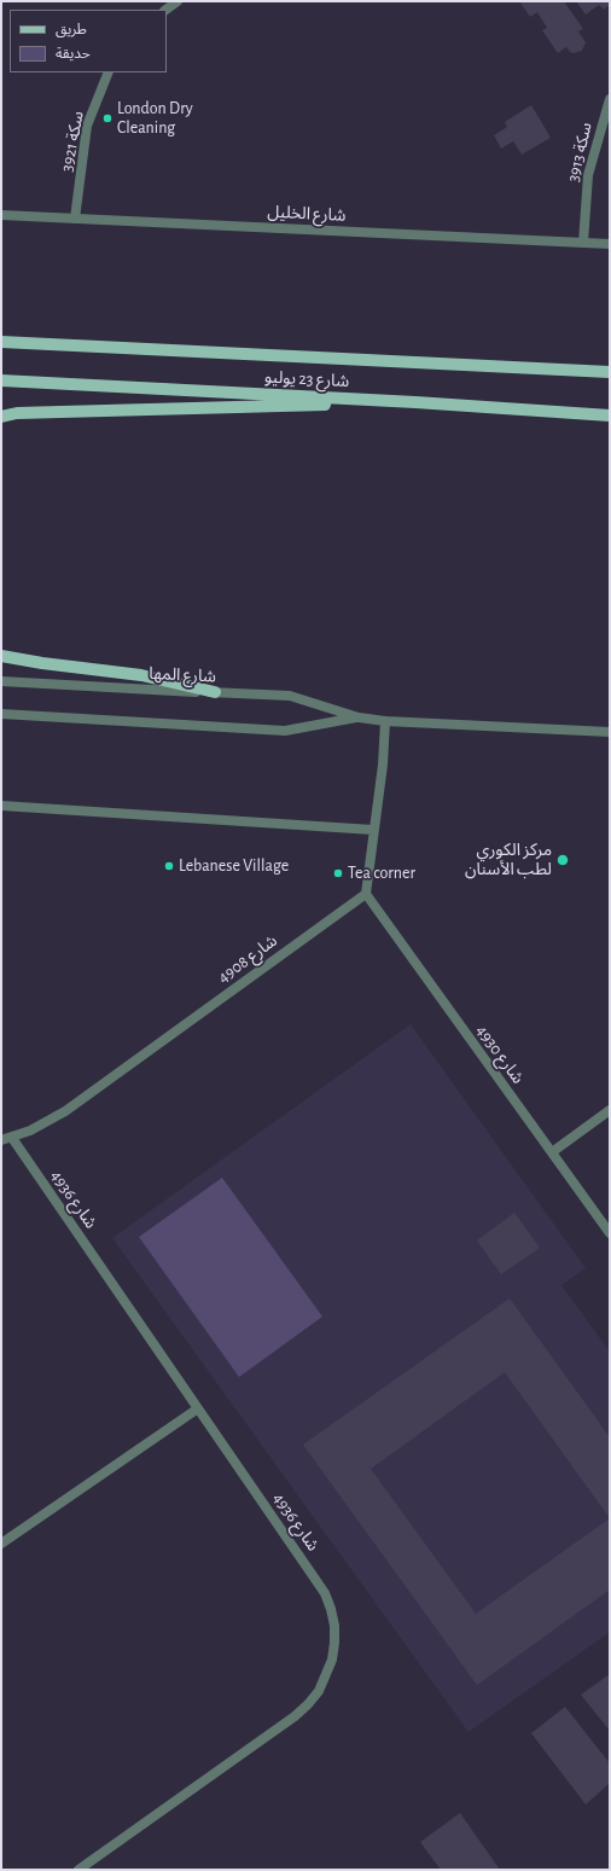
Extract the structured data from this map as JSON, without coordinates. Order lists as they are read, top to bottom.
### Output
{
  "streets": {
    "main road": ["شارع 23 يوليو"],
    "street": [
      "سكة 3921",
      "سكة 3913",
      "شارع الخليل",
      "شارع المها",
      "4908 شارع",
      "4930 شارع",
      "4936 شارع"
    ]
  },
  "crossings": [
    ["سكة 3921", "شارع الخليل"],
    ["سكة 3913", "شارع الخليل"],
    ["4908 شارع", "4930 شارع"],
    ["4908 شارع", "4936 شارع"]
  ],
  "places": [
    "London Dry Cleaning",
    "مركز الكوري لطب الأسنان",
    "Lebanese Village",
    "Tea corner"
  ],
  "legend": ["طريق", "حديقة"]
}
